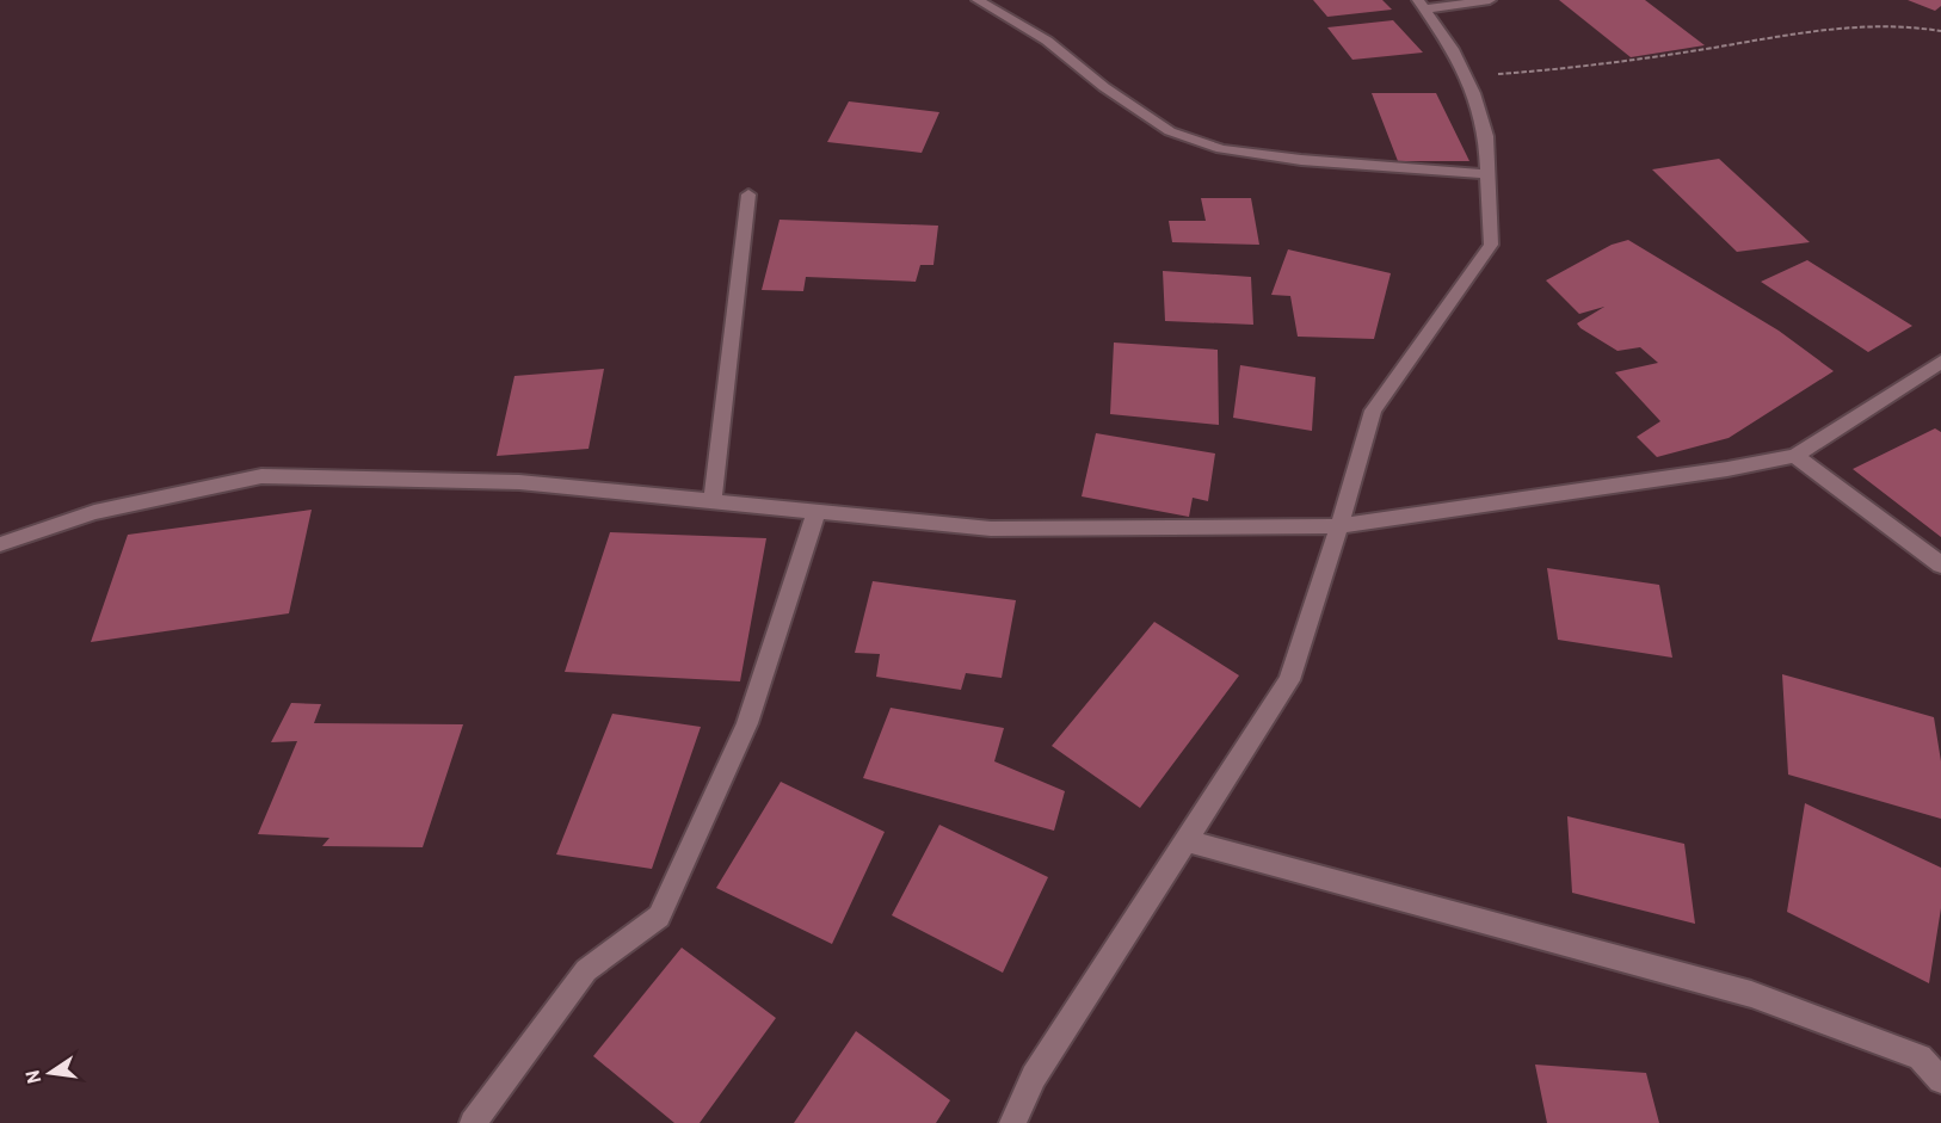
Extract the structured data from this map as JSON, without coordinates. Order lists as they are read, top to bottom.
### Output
{
  "north": "left"
}
